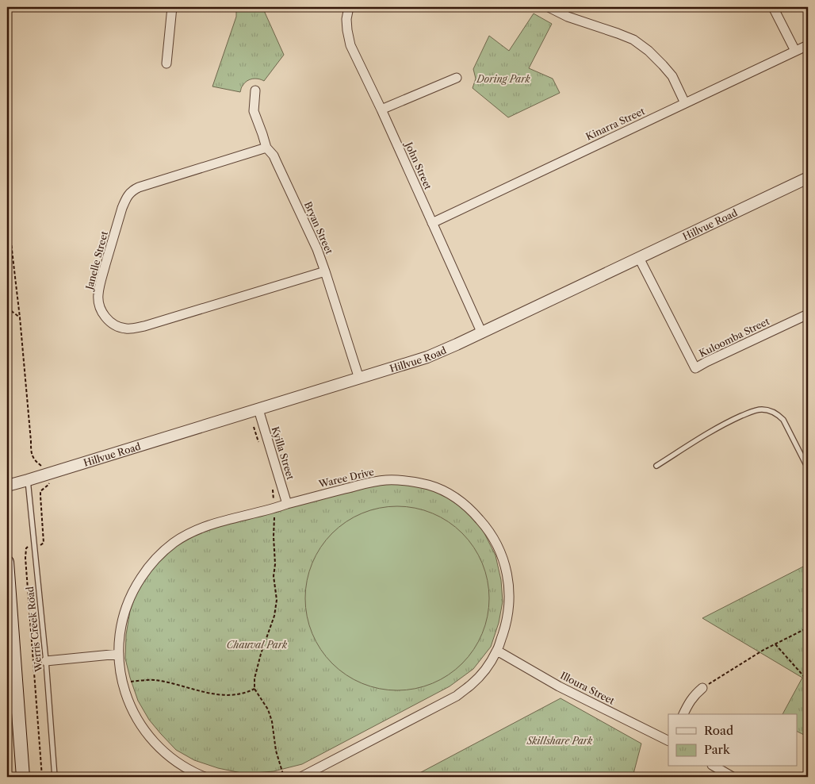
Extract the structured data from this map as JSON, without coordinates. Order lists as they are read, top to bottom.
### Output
{
  "streets": {
    "street": [
      "Kinarra Street",
      "John Street",
      "Hillvue Road",
      "Bryan Street",
      "Janelle Street",
      "Kuloomba Street",
      "Kyilla Street",
      "Waree Drive",
      "Illoura Street"
    ],
    "lane": ["Werris Creek Road"]
  },
  "crossings": [
    ["Kinarra Street", "John Street"],
    ["John Street", "Hillvue Road"],
    ["Hillvue Road", "Bryan Street"],
    ["Hillvue Road", "Kuloomba Street"],
    ["Hillvue Road", "Kyilla Street"],
    ["Hillvue Road", "Werris Creek Road"],
    ["Bryan Street", "Janelle Street"],
    ["Kyilla Street", "Waree Drive"],
    ["Waree Drive", "Illoura Street"]
  ],
  "parks": ["Doring Park", "Chauval Park", "Skillshare Park"],
  "legend": ["Road", "Park"]
}
